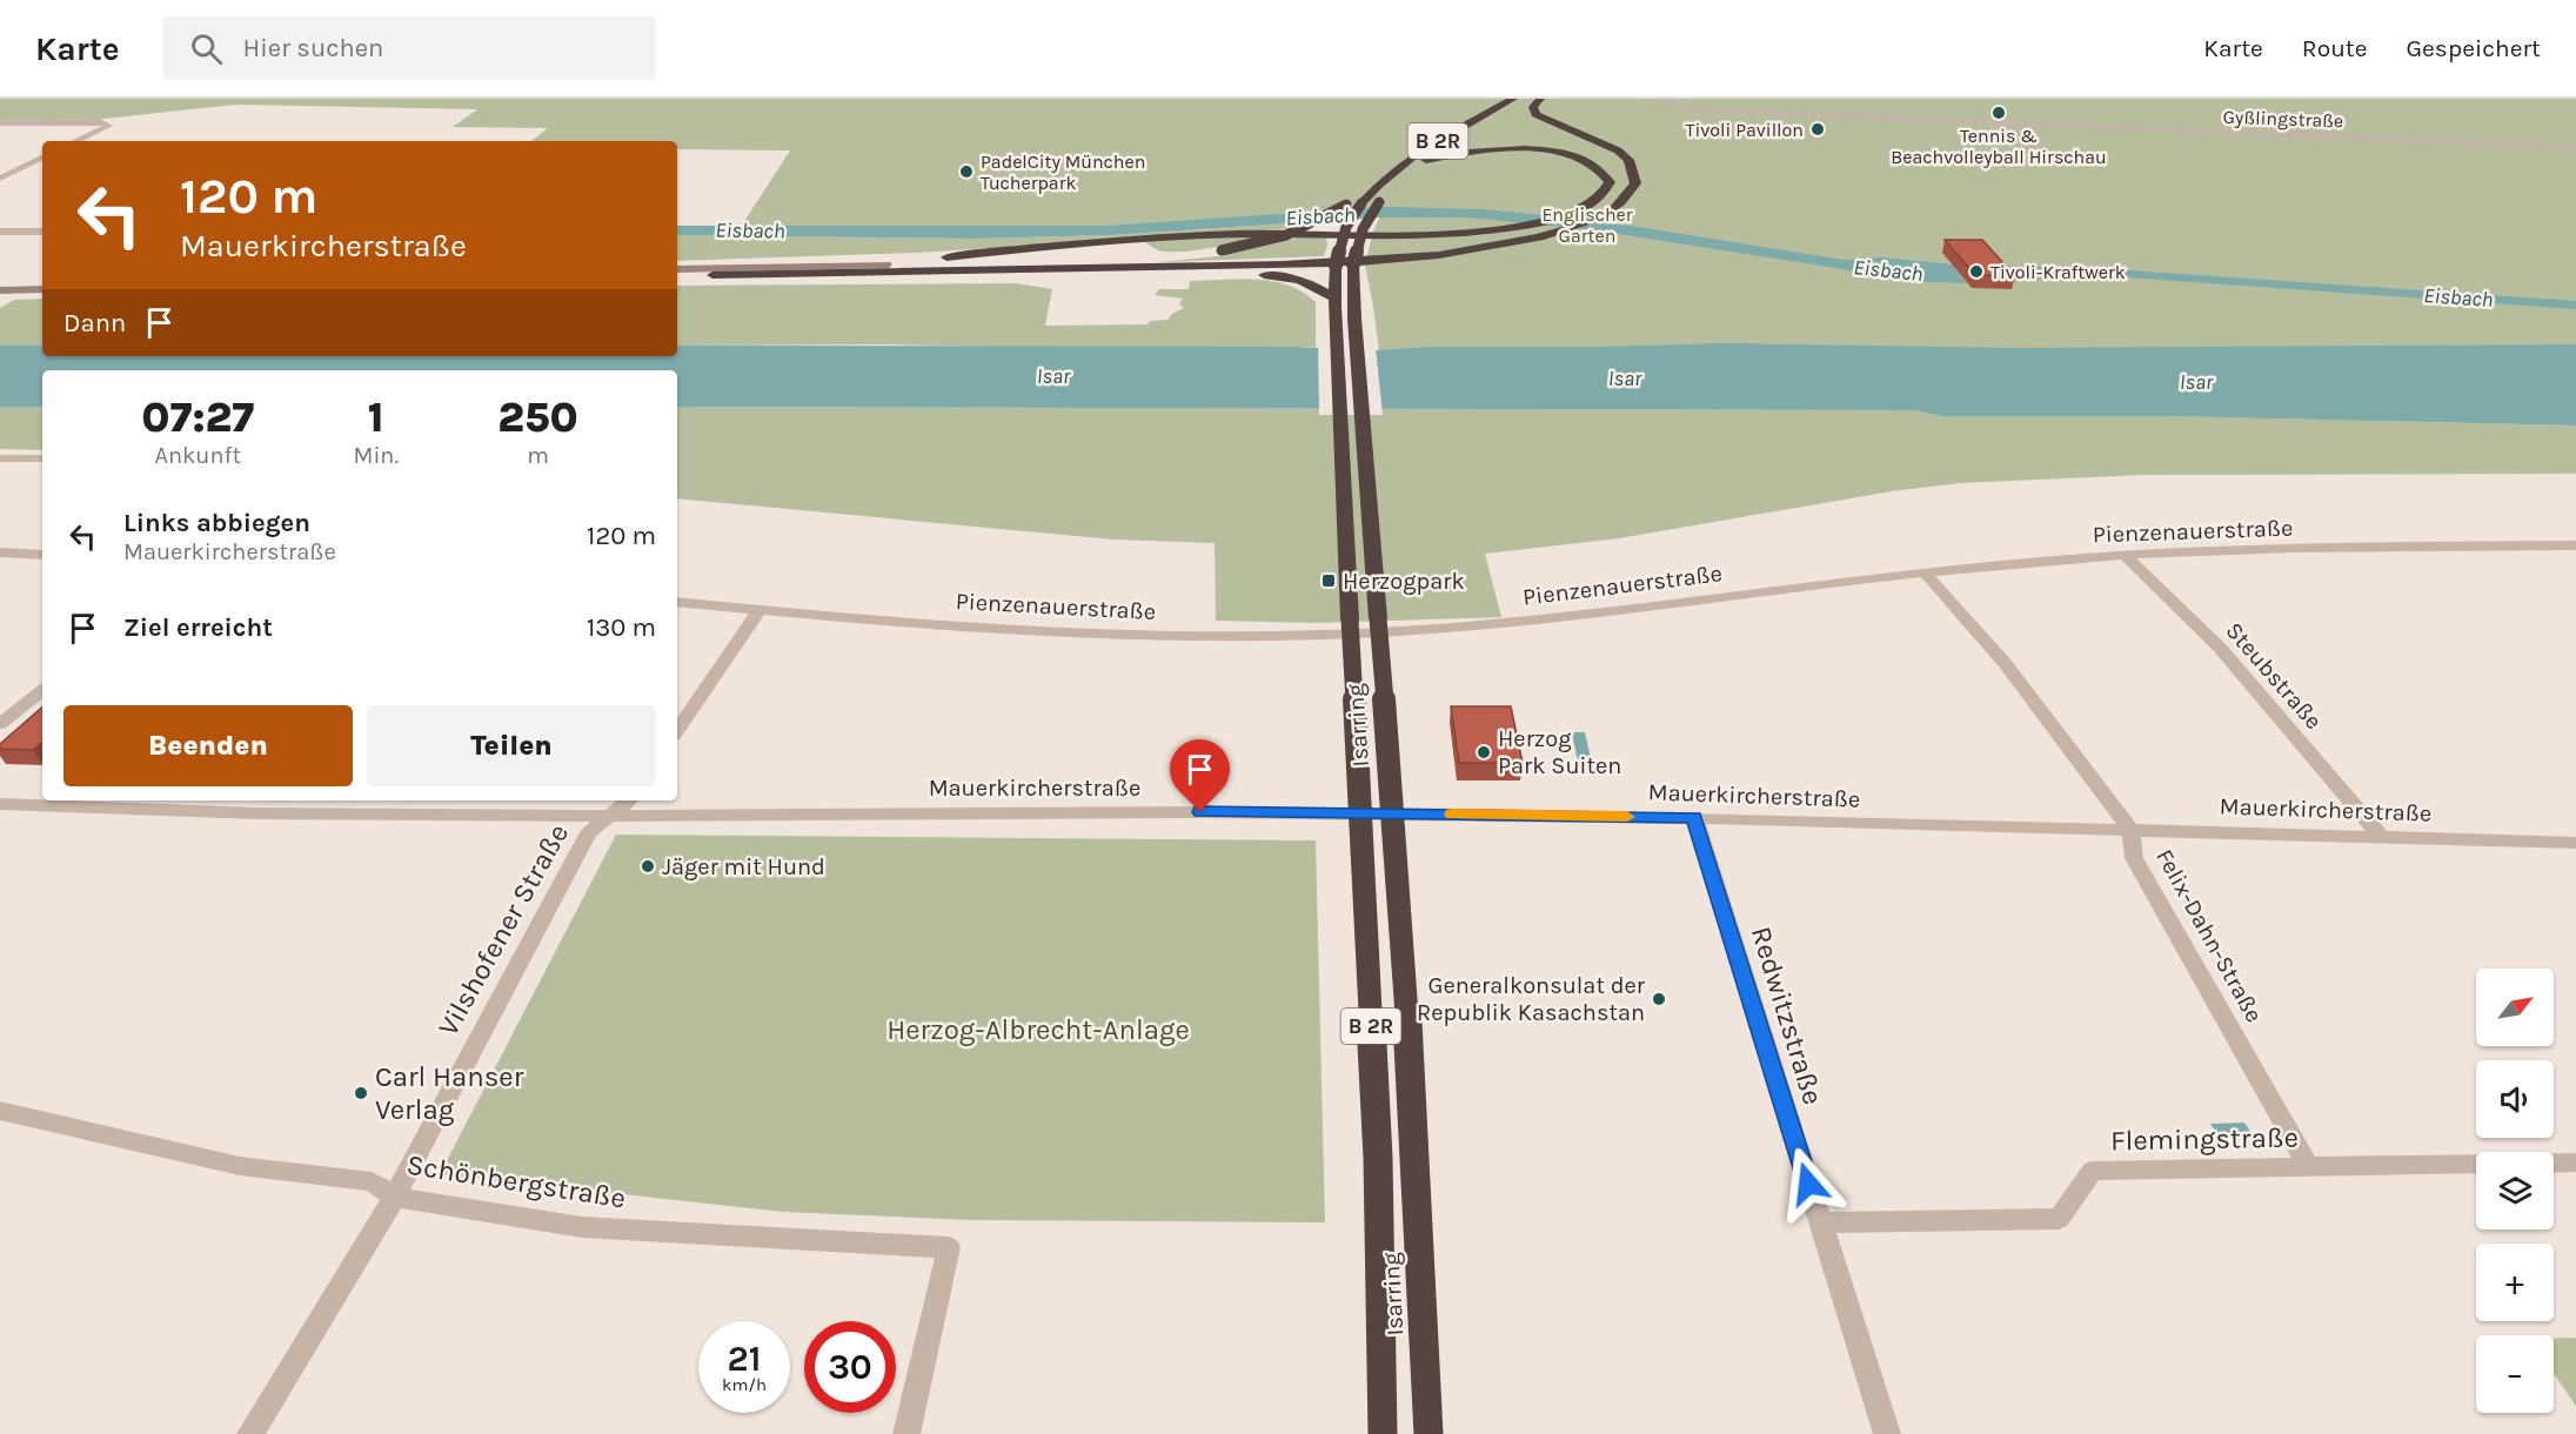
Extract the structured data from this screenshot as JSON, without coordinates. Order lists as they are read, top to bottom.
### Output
{
  "streets": {
    "highway": ["B 2R", "Isarring"],
    "street": [
      "Gyßlingstraße",
      "Pienzenauerstraße",
      "Steubstraße",
      "Mauerkircherstraße",
      "Vilshofener Straße",
      "Felix-Dahn-Straße",
      "Redwitzstraße",
      "Flemingstraße",
      "Schönbergstraße"
    ]
  },
  "crossings": [
    ["Pienzenauerstraße", "Steubstraße"],
    ["Pienzenauerstraße", "Felix-Dahn-Straße"],
    ["Steubstraße", "Mauerkircherstraße"],
    ["Mauerkircherstraße", "Vilshofener Straße"],
    ["Mauerkircherstraße", "Felix-Dahn-Straße"],
    ["Mauerkircherstraße", "Redwitzstraße"],
    ["Vilshofener Straße", "Schönbergstraße"],
    ["Felix-Dahn-Straße", "Flemingstraße"],
    ["Redwitzstraße", "Flemingstraße"]
  ],
  "water": ["Eisbach", "Isar"],
  "parks": ["Englischer Garten", "Herzog-Albrecht-Anlage"],
  "places": {
    "other": [
      "Tennis & Beachvolleyball Hirschau",
      "Tivoli Pavillon",
      "PadelCity München Tucherpark",
      "Tivoli-Kraftwerk",
      "Herzog Park Suiten",
      "Jäger mit Hund",
      "Generalkonsulat der Republik Kasachstan",
      "Carl Hanser Verlag"
    ],
    "transit": ["Herzogpark"]
  },
  "north": "top right",
  "page": {
    "header": "Karte",
    "search": "Hier suchen",
    "nav": ["Karte", "Route", "Gespeichert"],
    "turn": ["120 m", "Mauerkircherstraße"],
    "then": "Dann",
    "eta": [
      "07:27",
      "Ankunft",
      "1",
      "Min.",
      "250",
      "m"
    ],
    "list": [
      {
        "name": "Links abbiegen",
        "note": "Mauerkircherstraße",
        "value": "120 m"
      },
      {
        "name": "Ziel erreicht",
        "value": "130 m"
      }
    ],
    "buttons": ["Beenden", "Teilen"],
    "map_buttons": ["+", "−"],
    "speed": "21 km/h",
    "limit": "30"
  }
}
